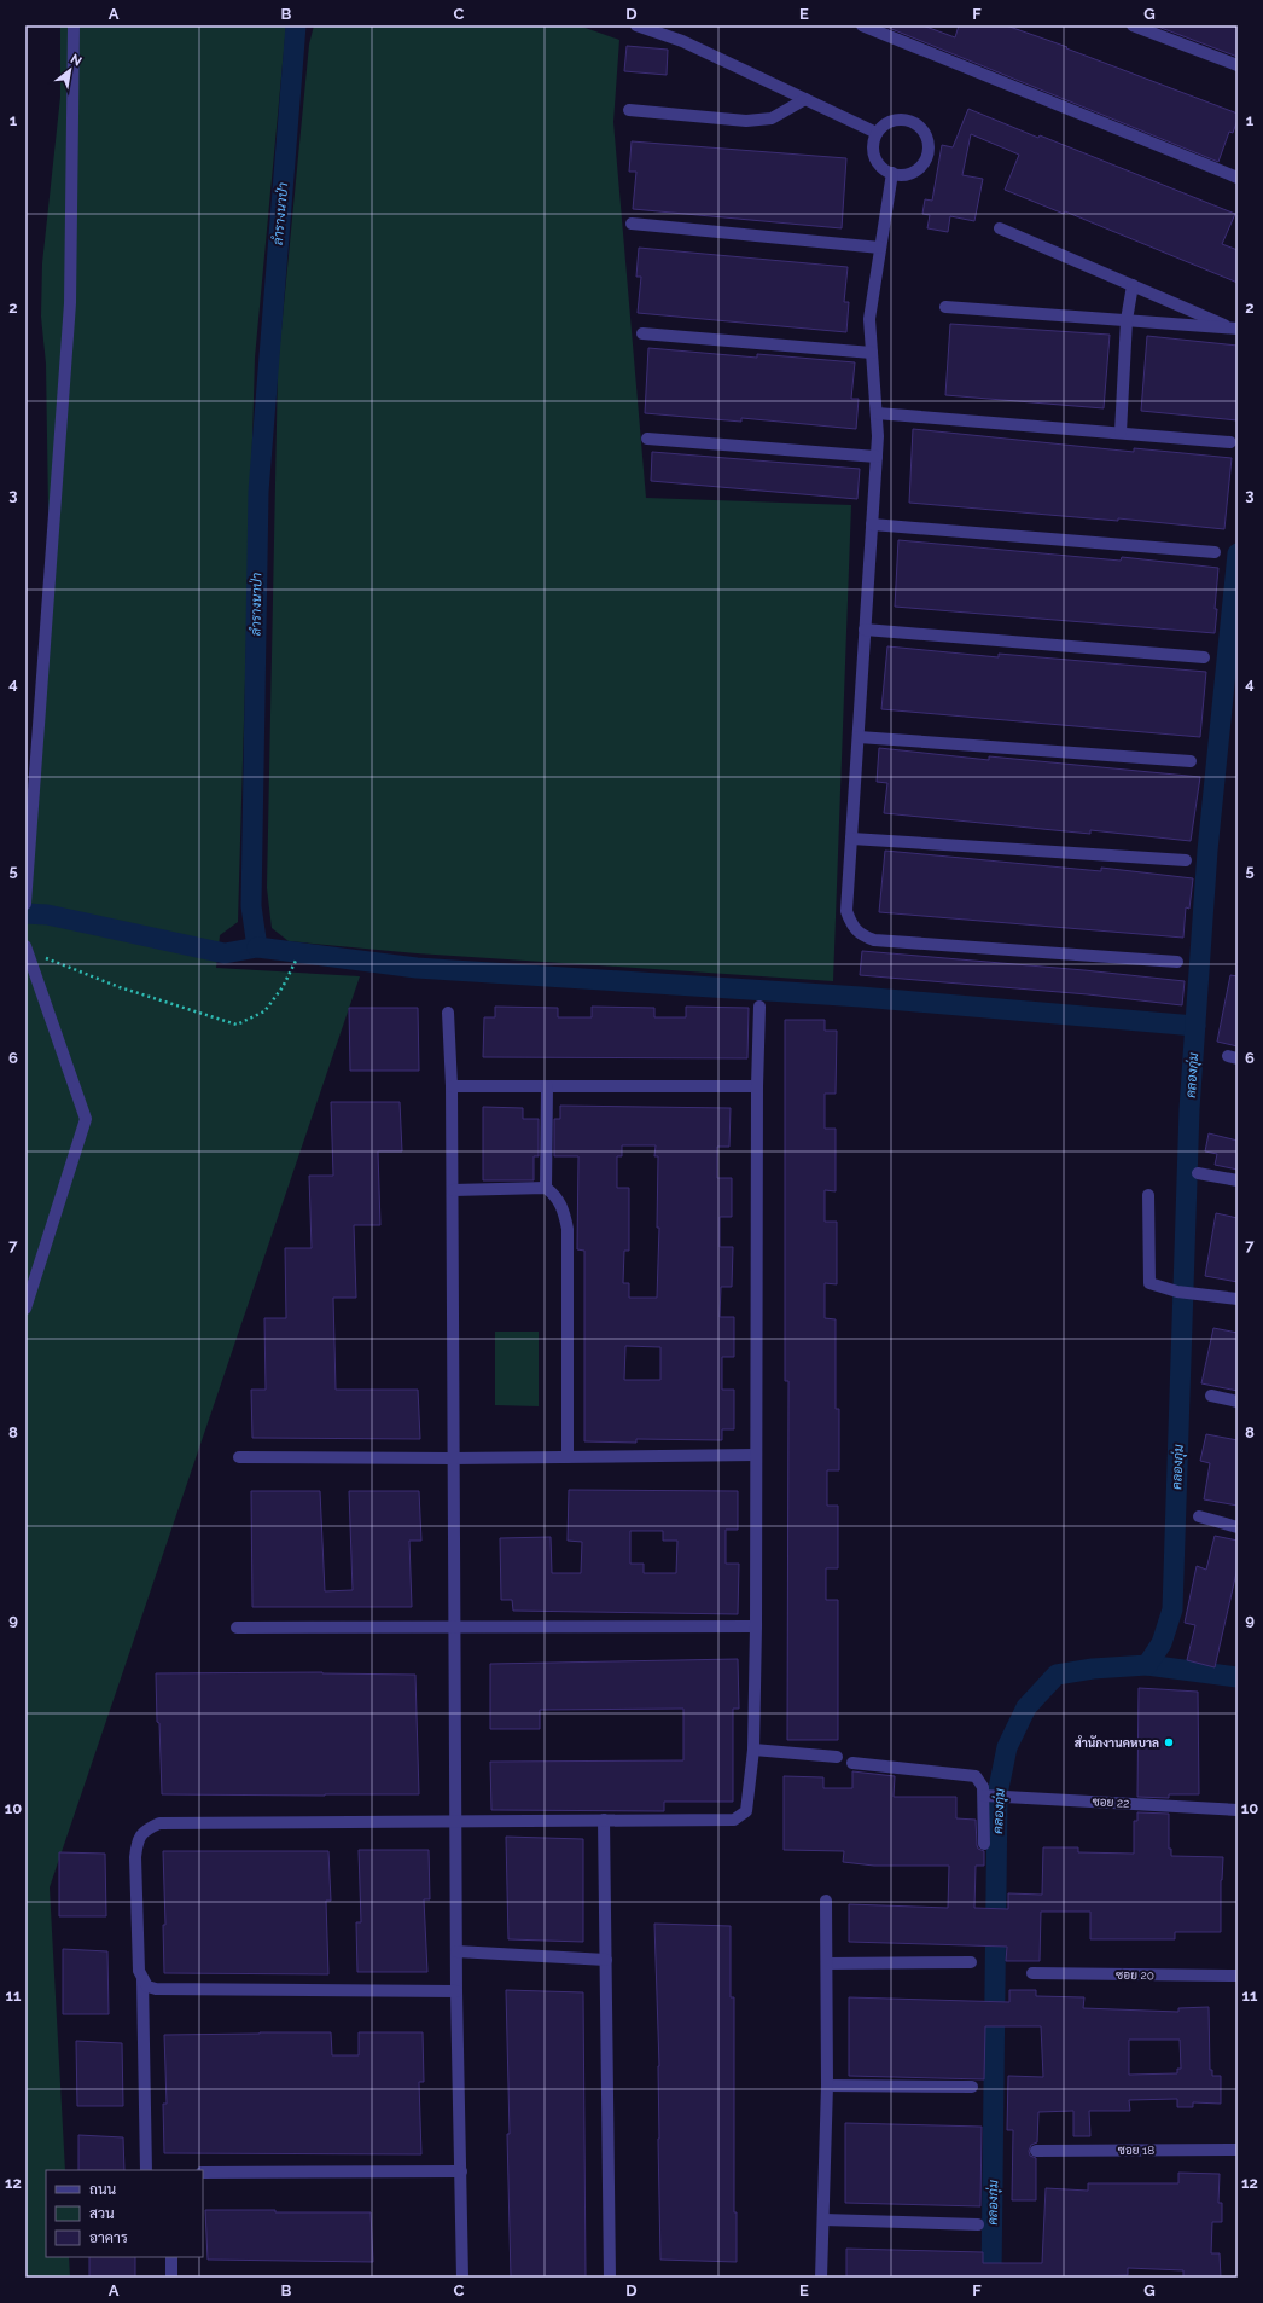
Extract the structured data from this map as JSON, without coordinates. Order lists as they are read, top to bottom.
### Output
{
  "streets": {
    "street": ["ซอย 22", "ซอย 20", "ซอย 18"]
  },
  "water": ["ลำรางนาป่า", "คลองกุ่ม"],
  "places": ["สำนักงานคหบาล"],
  "legend": ["ถนน", "สวน", "อาคาร"],
  "north": "top right",
  "grid": {
    "columns": [
      "A",
      "B",
      "C",
      "D",
      "E",
      "F",
      "G"
    ],
    "rows": [
      "1",
      "2",
      "3",
      "4",
      "5",
      "6",
      "7",
      "8",
      "9",
      "10",
      "11",
      "12"
    ]
  }
}
